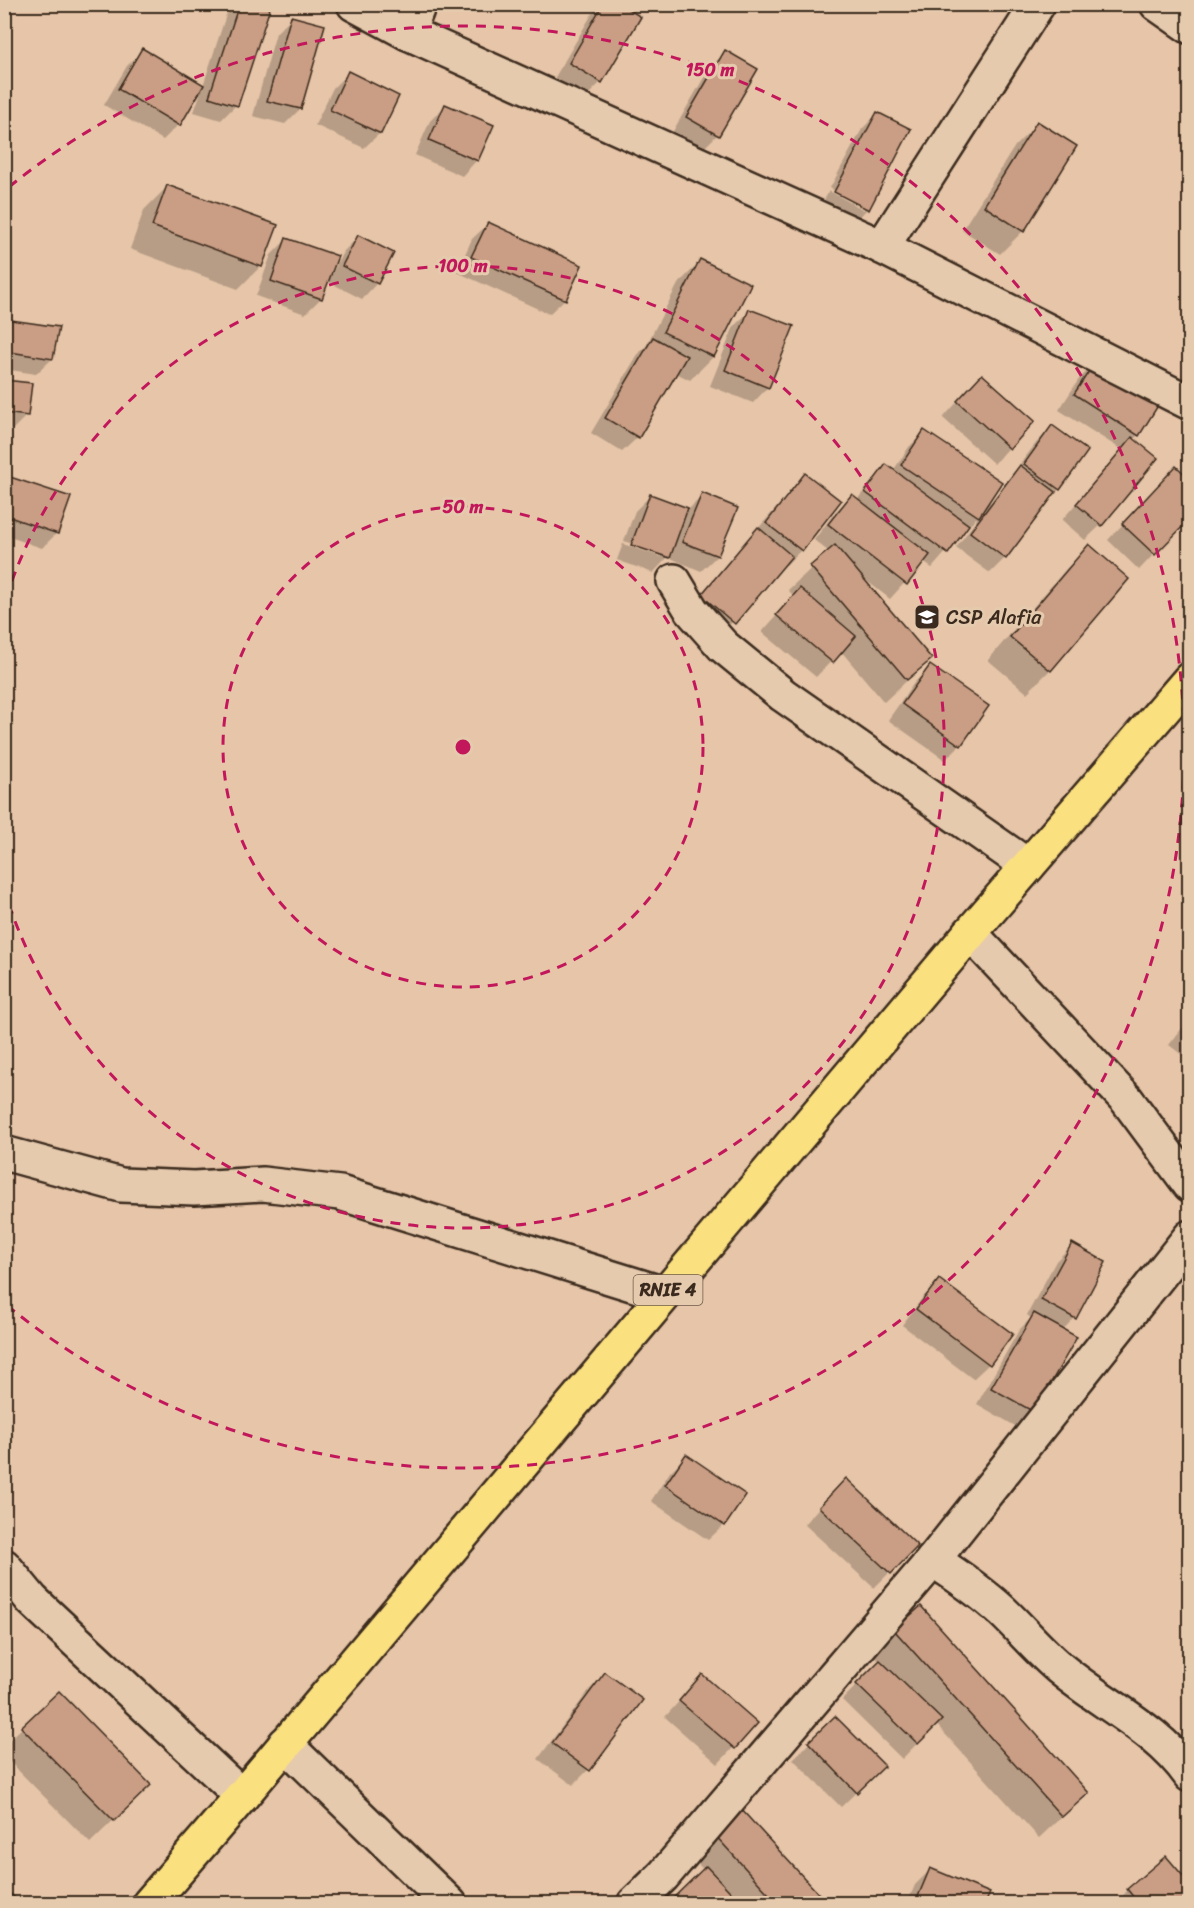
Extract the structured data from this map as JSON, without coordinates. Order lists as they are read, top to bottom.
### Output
{
  "streets": {
    "main road": ["RNIE 4"]
  },
  "places": {
    "school or university": ["CSP Alafia"]
  },
  "rings": ["150 m", "100 m", "50 m"]
}
